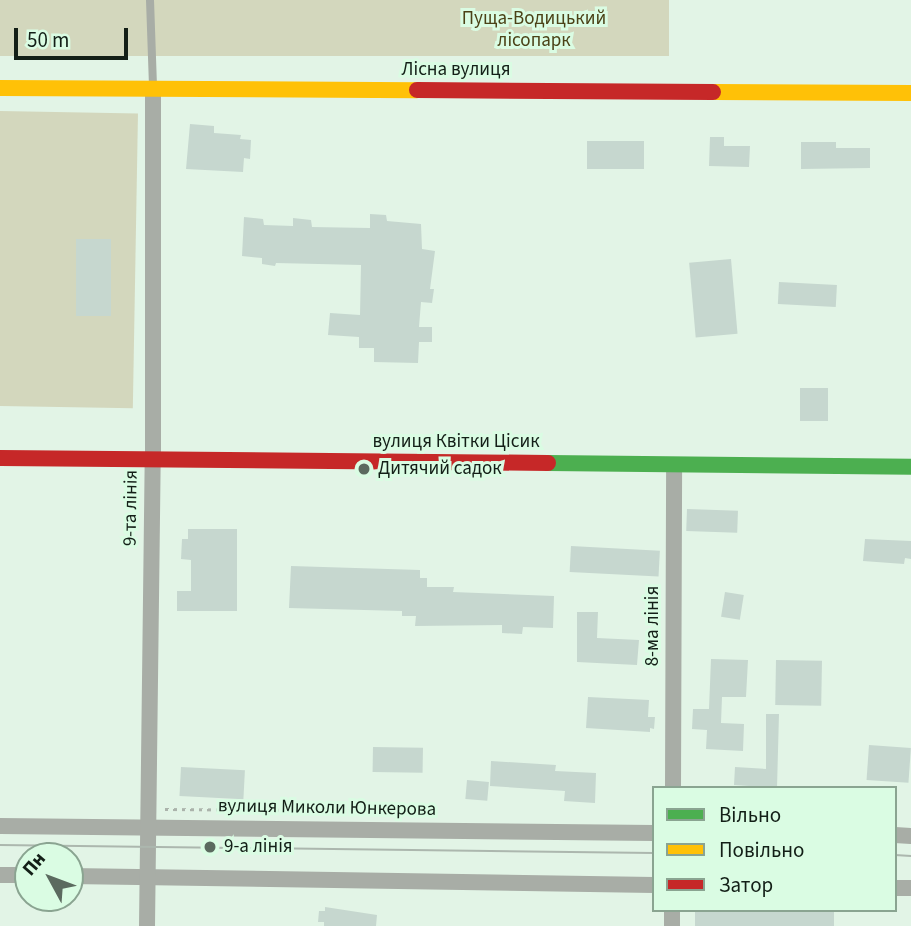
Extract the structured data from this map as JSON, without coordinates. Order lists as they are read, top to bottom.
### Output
{
  "streets": {
    "street": [
      "Лісна вулиця",
      "вулиця Квітки Цісик",
      "9-та лінія",
      "8-ма лінія",
      "вулиця Миколи Юнкерова"
    ]
  },
  "crossings": [
    ["Лісна вулиця", "9-та лінія"],
    ["вулиця Квітки Цісик", "9-та лінія"],
    ["вулиця Квітки Цісик", "8-ма лінія"],
    ["9-та лінія", "вулиця Миколи Юнкерова"]
  ],
  "parks": ["Пуща-Водицький лісопарк"],
  "places": ["Дитячий садок", "9-а лінія"],
  "legend": ["Вільно", "Повільно", "Затор"],
  "scale_bar": "50 m",
  "north": "top left"
}
